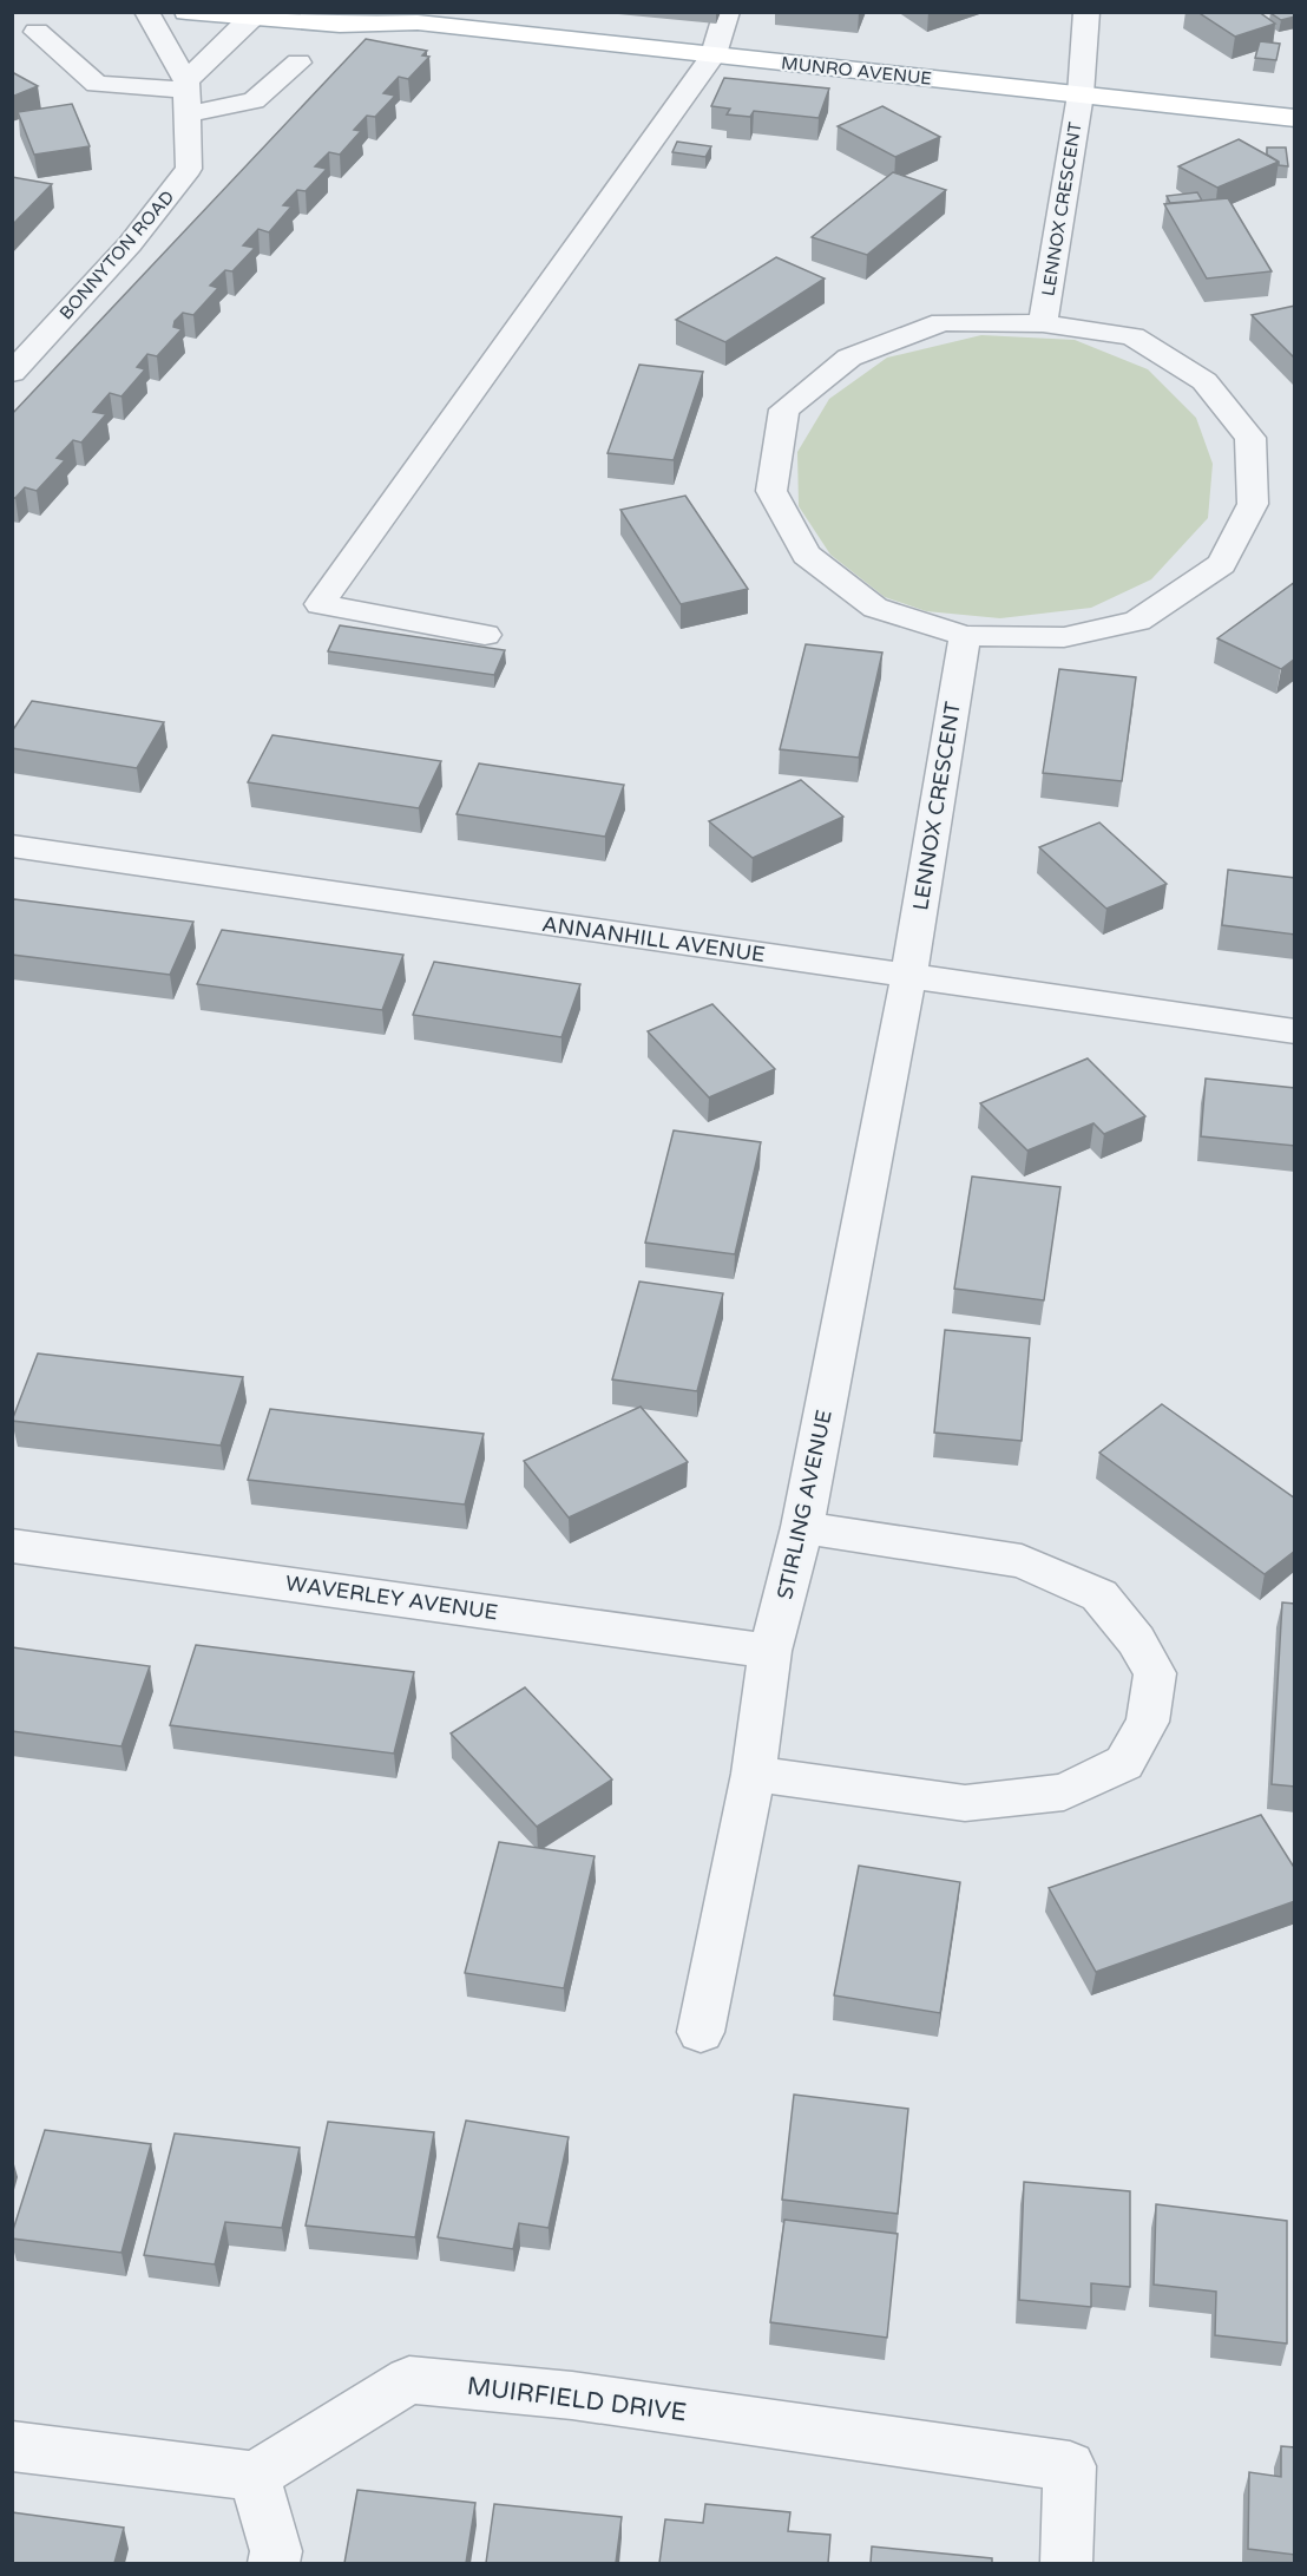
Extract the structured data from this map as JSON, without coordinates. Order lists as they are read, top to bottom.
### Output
{
  "streets": {
    "main road": ["MUNRO AVENUE"],
    "street": [
      "LENNOX CRESCENT",
      "BONNYTON ROAD",
      "ANNANHILL AVENUE",
      "STIRLING AVENUE",
      "WAVERLEY AVENUE",
      "MUIRFIELD DRIVE"
    ]
  },
  "crossings": [
    ["MUNRO AVENUE", "LENNOX CRESCENT"],
    ["LENNOX CRESCENT", "ANNANHILL AVENUE"],
    ["LENNOX CRESCENT", "STIRLING AVENUE"],
    ["ANNANHILL AVENUE", "STIRLING AVENUE"],
    ["STIRLING AVENUE", "WAVERLEY AVENUE"]
  ]
}
